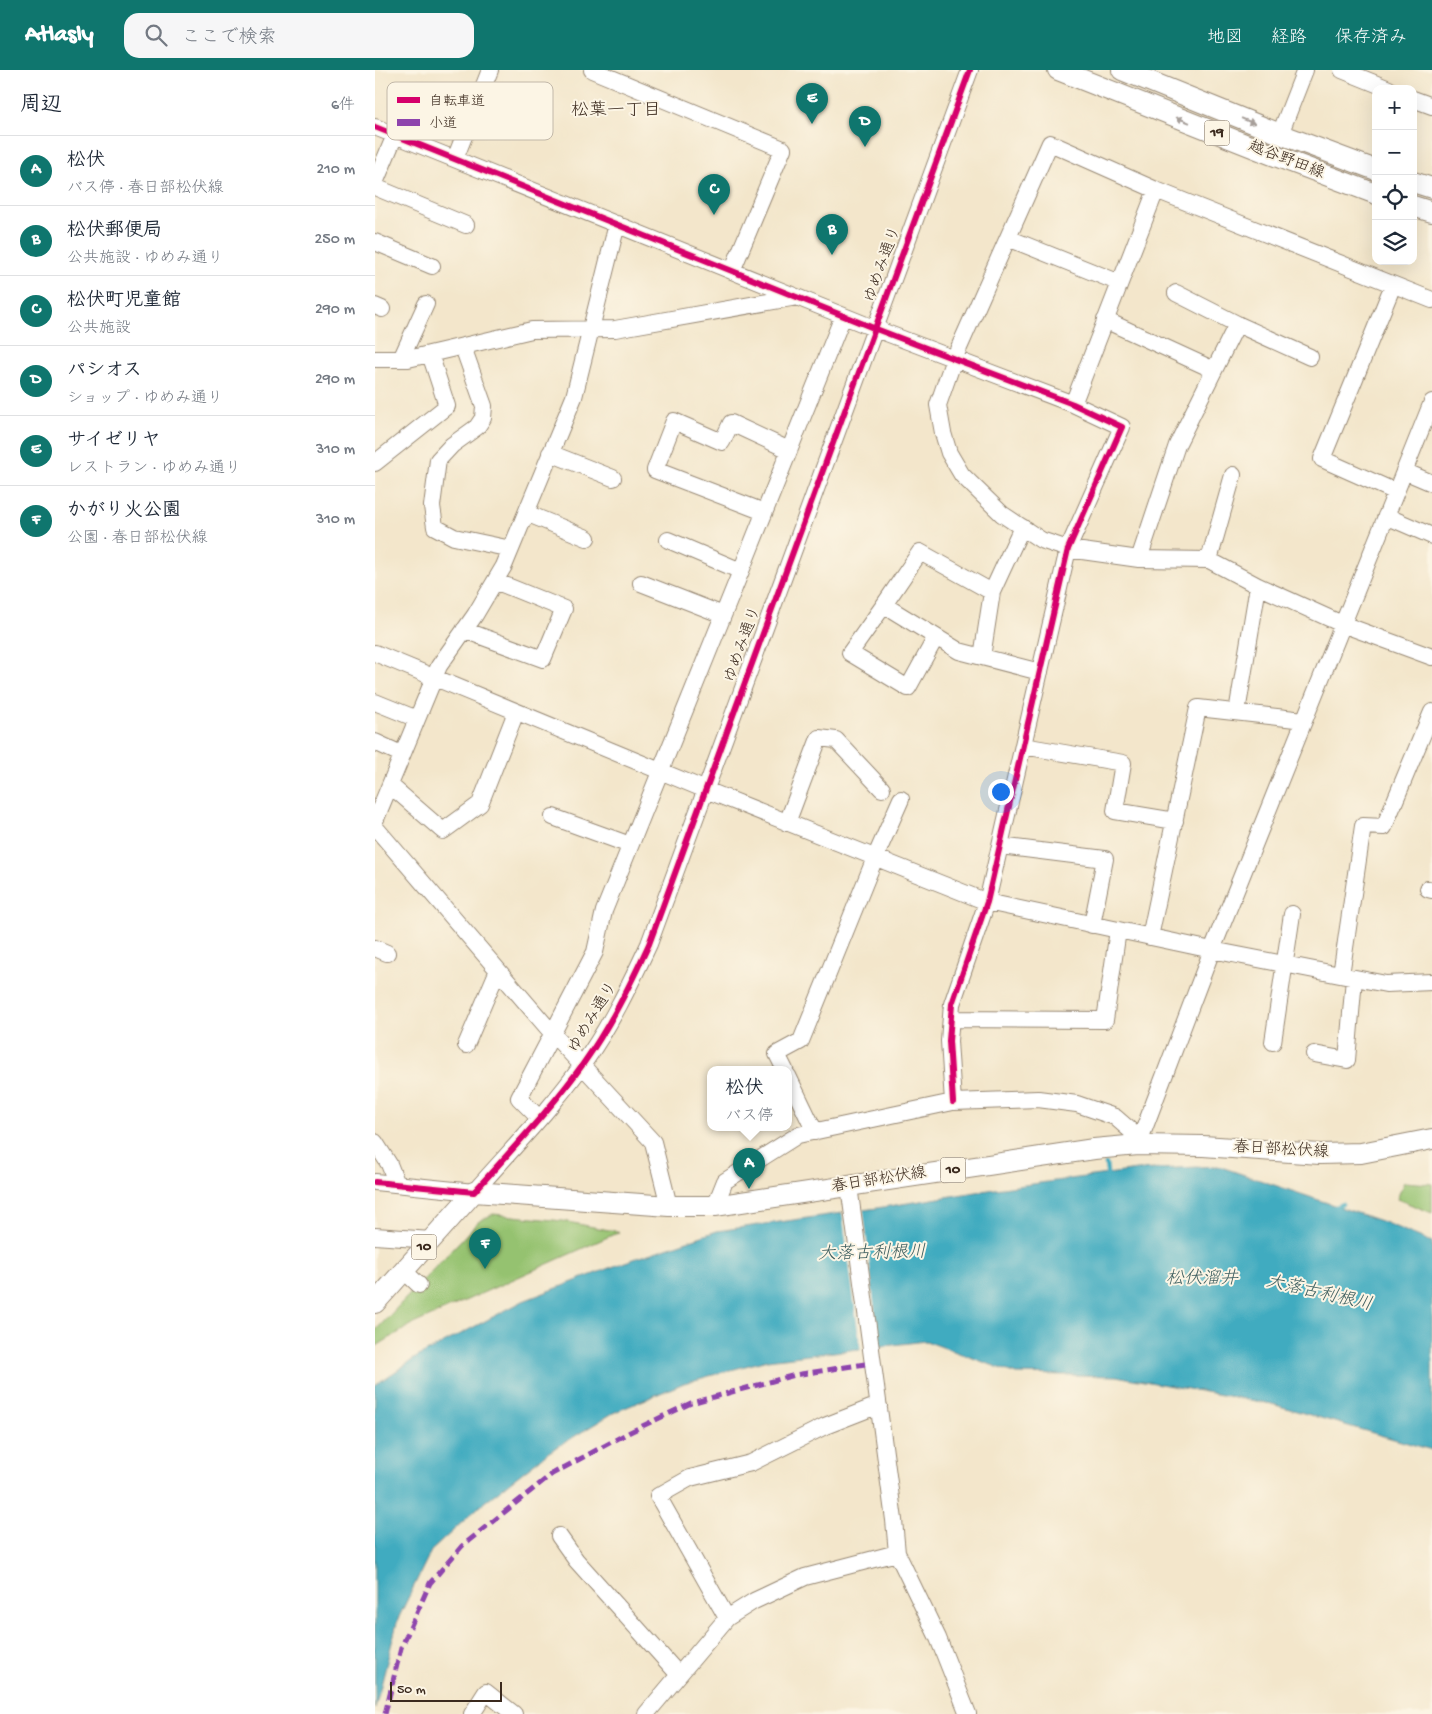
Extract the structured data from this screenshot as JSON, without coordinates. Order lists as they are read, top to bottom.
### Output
{
  "streets": {
    "main road": [
      "19",
      "越谷野田線",
      "春日部松伏線",
      "10"
    ],
    "street": ["ゆめみ通り"]
  },
  "crossings": [
    ["ゆめみ通り", "春日部松伏線"],
    ["ゆめみ通り", "10"],
    ["春日部松伏線", "10"]
  ],
  "districts": ["松葉一丁目"],
  "water": ["大落古利根川", "松伏溜井"],
  "legend": ["自転車道", "小道"],
  "scale_bar": "50 m",
  "page": {
    "header": "Atlasly",
    "search": "ここで検索",
    "nav": ["地図", "経路", "保存済み"],
    "heading": ["周辺", "6件"],
    "pins": [
      "E",
      "D",
      "C",
      "B",
      "A",
      "F"
    ],
    "map_buttons": ["+", "−"],
    "list": [
      {
        "mark": "A",
        "name": "松伏",
        "note": "バス停 · 春日部松伏線",
        "value": "210 m"
      },
      {
        "mark": "B",
        "name": "松伏郵便局",
        "note": "公共施設 · ゆめみ通り",
        "value": "250 m"
      },
      {
        "mark": "C",
        "name": "松伏町児童館",
        "note": "公共施設",
        "value": "290 m"
      },
      {
        "mark": "D",
        "name": "パシオス",
        "note": "ショップ · ゆめみ通り",
        "value": "290 m"
      },
      {
        "mark": "E",
        "name": "サイゼリヤ",
        "note": "レストラン · ゆめみ通り",
        "value": "310 m"
      },
      {
        "mark": "F",
        "name": "かがり火公園",
        "note": "公園 · 春日部松伏線",
        "value": "310 m"
      }
    ],
    "popup": ["松伏", "バス停"],
    "scale": "50 m"
  }
}
